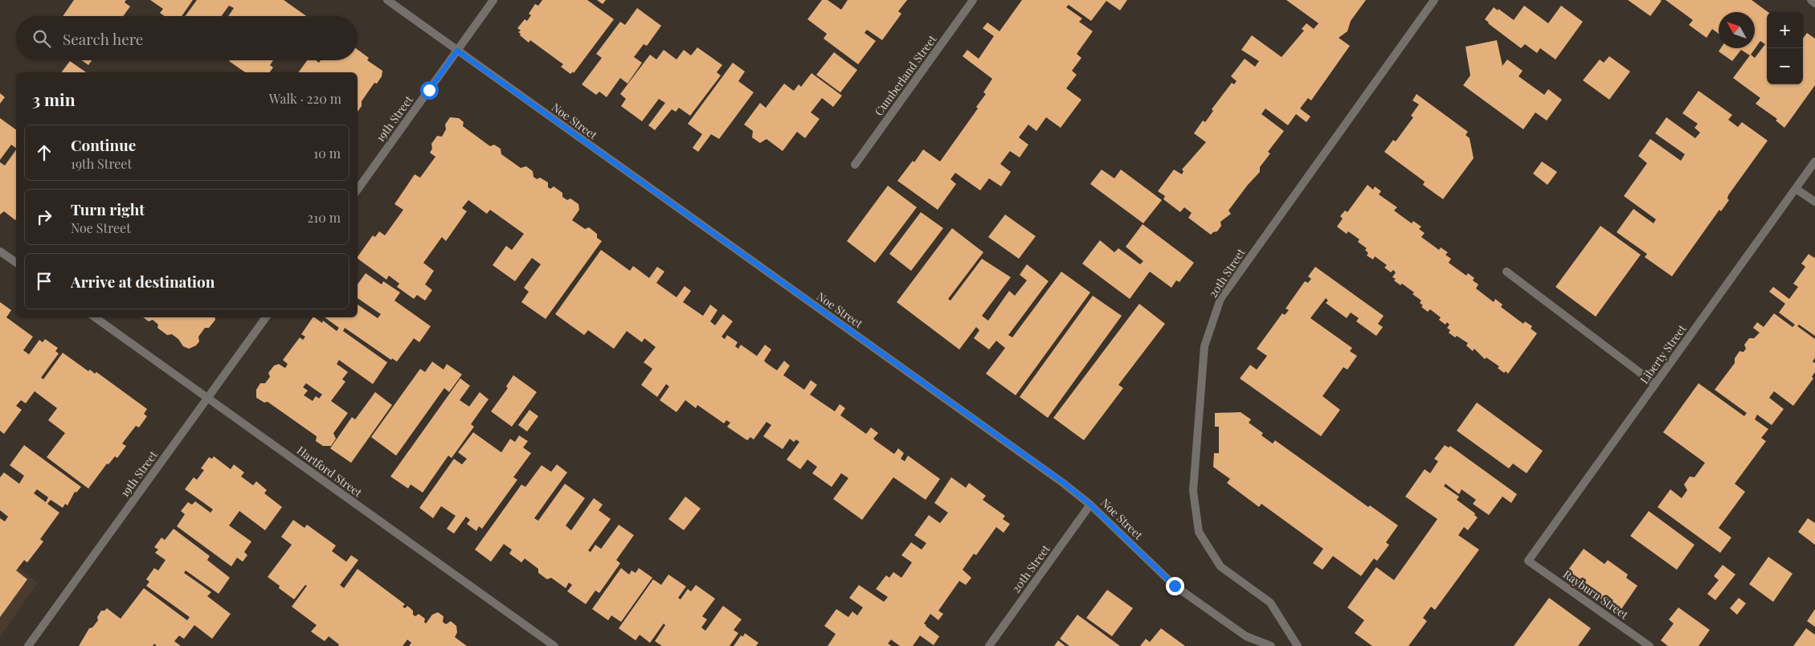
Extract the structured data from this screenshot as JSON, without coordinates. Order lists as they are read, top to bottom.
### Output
{
  "streets": {
    "street": [
      "Cumberland Street",
      "19th Street",
      "Noe Street",
      "20th Street",
      "Liberty Street",
      "Hartford Street",
      "Rayburn Street"
    ]
  },
  "crossings": [
    ["19th Street", "Noe Street"],
    ["19th Street", "Hartford Street"],
    ["Noe Street", "20th Street"],
    ["Liberty Street", "Rayburn Street"]
  ],
  "north": "top left",
  "page": {
    "map_buttons": ["+", "−"],
    "search": "Search here",
    "heading": ["3 min", "Walk · 220 m"],
    "list": [
      ["Continue", "19th Street", "10 m"],
      ["Turn right", "Noe Street", "210 m"],
      "Arrive at destination"
    ]
  }
}
